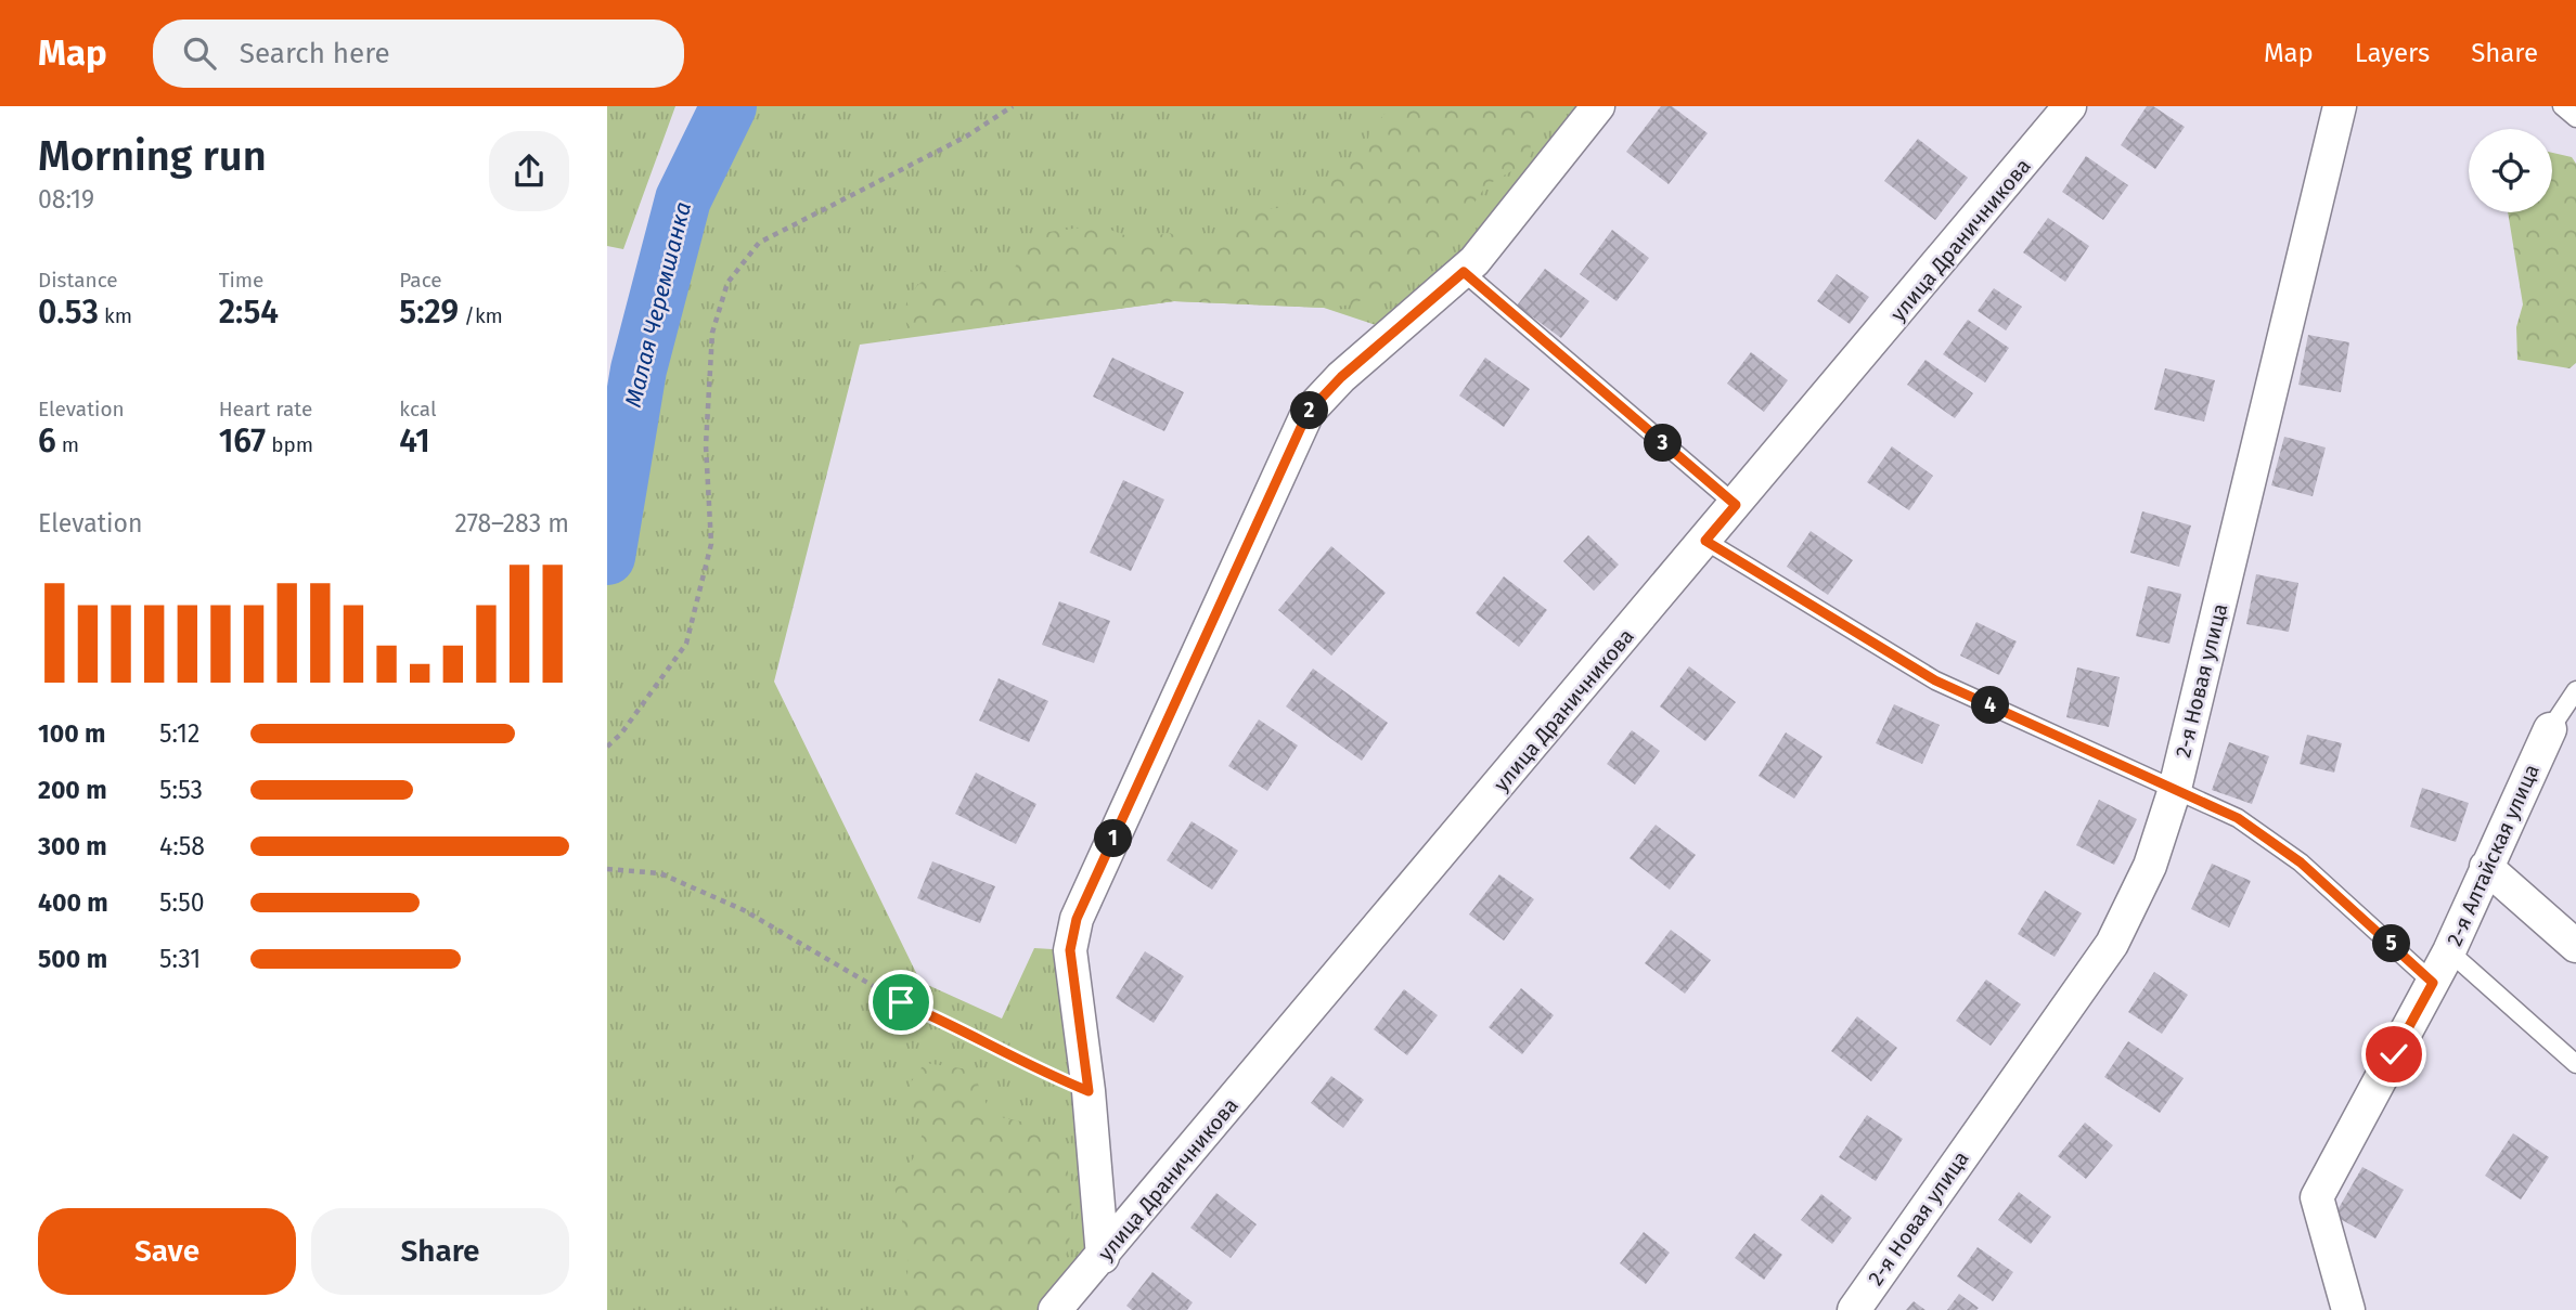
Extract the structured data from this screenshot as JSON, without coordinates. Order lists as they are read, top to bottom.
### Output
{
  "streets": {
    "street": ["улица Драничникова", "2-я Новая улица", "2-я Алтайская улица"]
  },
  "water": ["Малая Черемшанка"],
  "page": {
    "header": "Map",
    "search": "Search here",
    "nav": ["Map", "Layers", "Share"],
    "heading": ["Morning run", "08:19"],
    "stats": [
      ["Distance", "0.53 km"],
      ["Time", "2:54"],
      ["Pace", "5:29 /km"],
      ["Elevation", "6 m"],
      ["Heart rate", "167 bpm"],
      ["kcal", "41"]
    ],
    "pins": [
      "2",
      "3",
      "4",
      "1",
      "5"
    ],
    "chart": ["Elevation", "278–283 m"],
    "list": [
      {
        "name": "100 m",
        "note": "5:12"
      },
      {
        "name": "200 m",
        "note": "5:53"
      },
      {
        "name": "300 m",
        "note": "4:58"
      },
      {
        "name": "400 m",
        "note": "5:50"
      },
      {
        "name": "500 m",
        "note": "5:31"
      }
    ],
    "buttons": ["Save", "Share"]
  }
}
